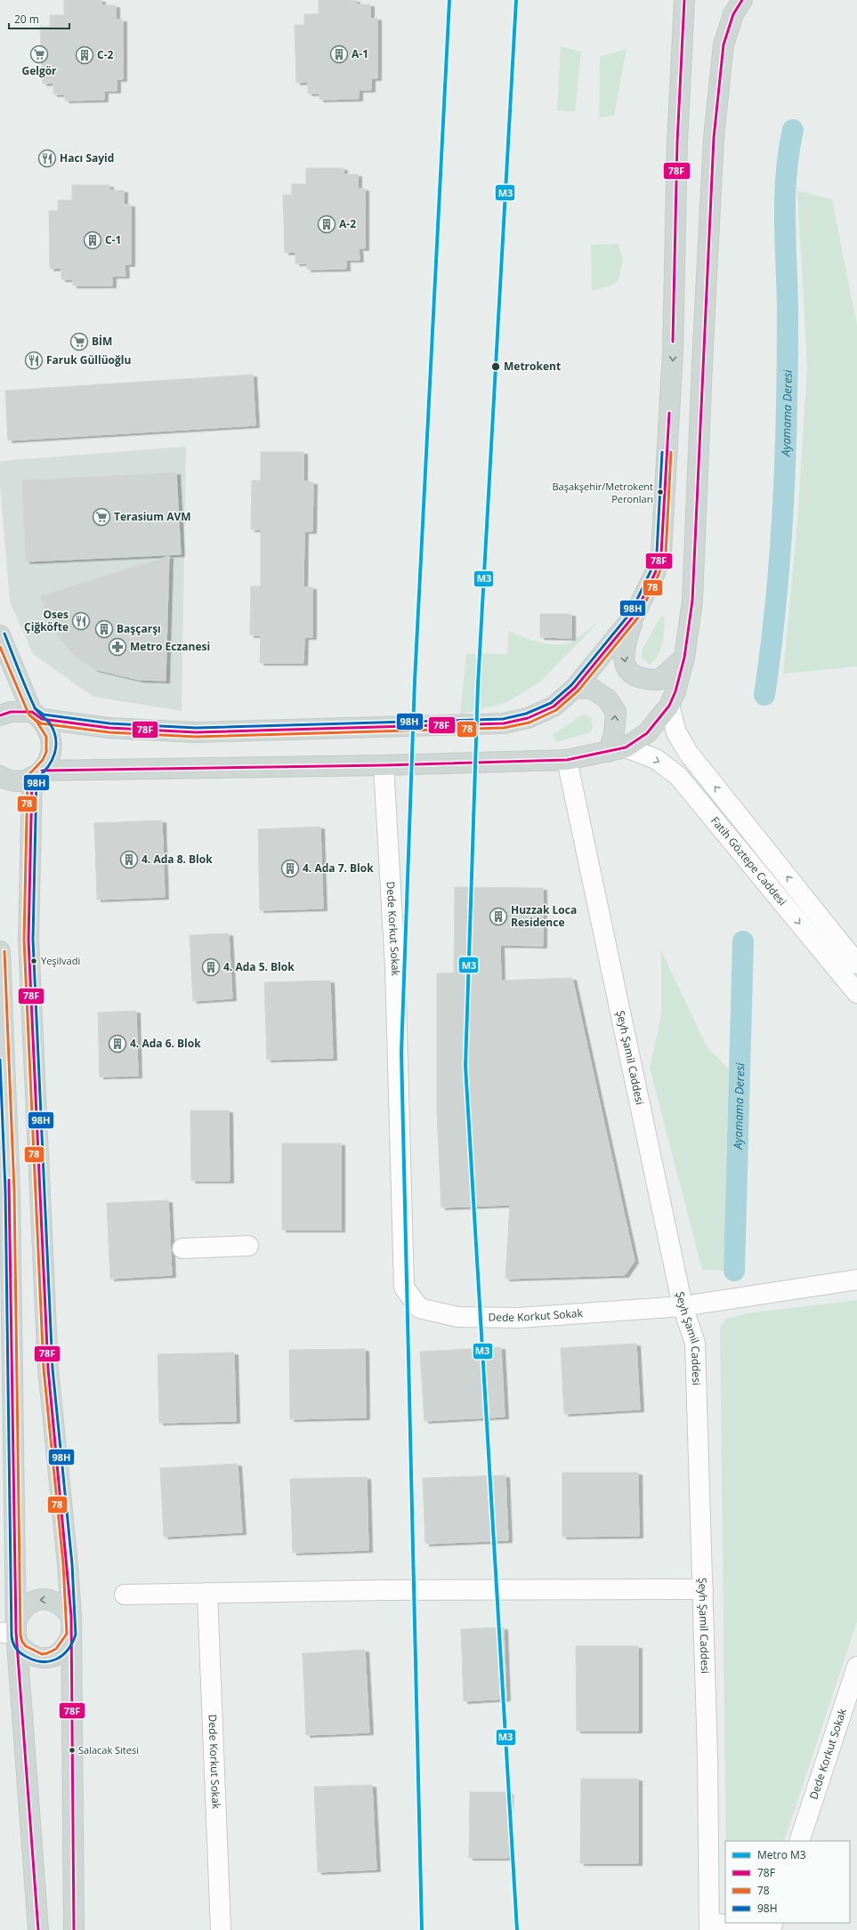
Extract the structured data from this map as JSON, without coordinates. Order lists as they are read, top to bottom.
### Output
{
  "streets": {
    "street": ["Fatih Göztepe Caddesi", "Dede Korkut Sokak", "Şeyh Şamil Caddesi"]
  },
  "crossings": [
    ["Dede Korkut Sokak", "Şeyh Şamil Caddesi"]
  ],
  "water": ["Ayamama Deresi"],
  "places": {
    "supermarket": ["Gelgör", "BİM", "Terasium AVM"],
    "building": [
      "A-1",
      "C-2",
      "A-2",
      "C-1",
      "Başçarşı",
      "4. Ada 8. Blok",
      "4. Ada 7. Blok",
      "Huzzak Loca Residence",
      "4. Ada 5. Blok",
      "4. Ada 6. Blok"
    ],
    "restaurant": ["Hacı Sayid", "Faruk Güllüoğlu", "Oses Çiğköfte"],
    "other": [
      "Metrokent",
      "Başakşehir/Metrokent Peronları",
      "Yeşilvadi",
      "Salacak Sitesi"
    ],
    "pharmacy": ["Metro Eczanesi"]
  },
  "lines": [
    "metro line M3",
    "transit line 78F",
    "transit line 78",
    "transit line 98H"
  ],
  "legend": [
    "Metro M3",
    "78F",
    "78",
    "98H"
  ],
  "scale_bar": "20 m"
}
